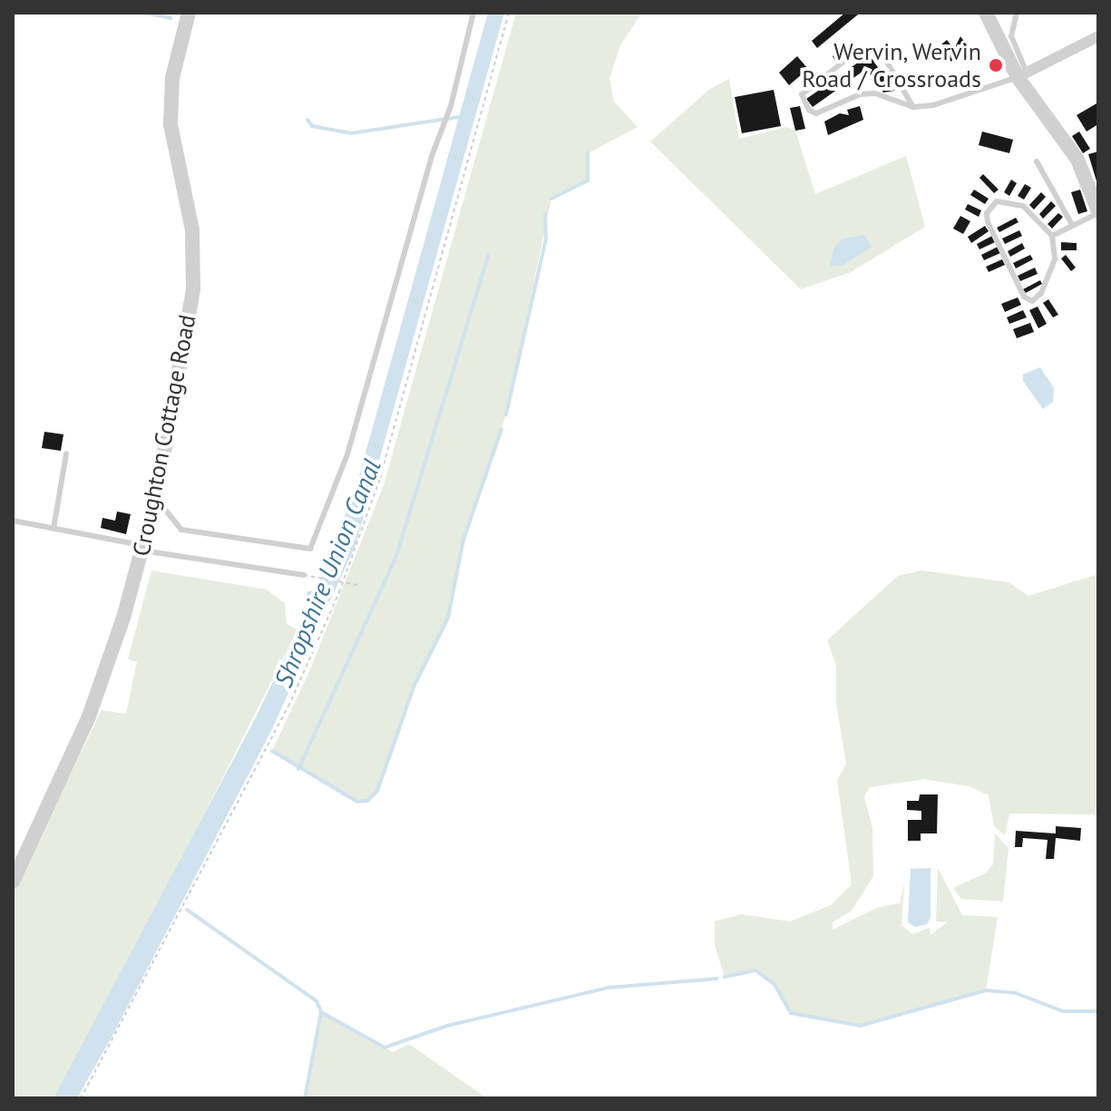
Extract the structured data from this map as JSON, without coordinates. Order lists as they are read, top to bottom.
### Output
{
  "streets": {
    "street": ["Croughton Cottage Road"]
  },
  "water": ["Shropshire Union Canal"],
  "places": ["Wervin, Wervin Road / Crossroads"]
}
